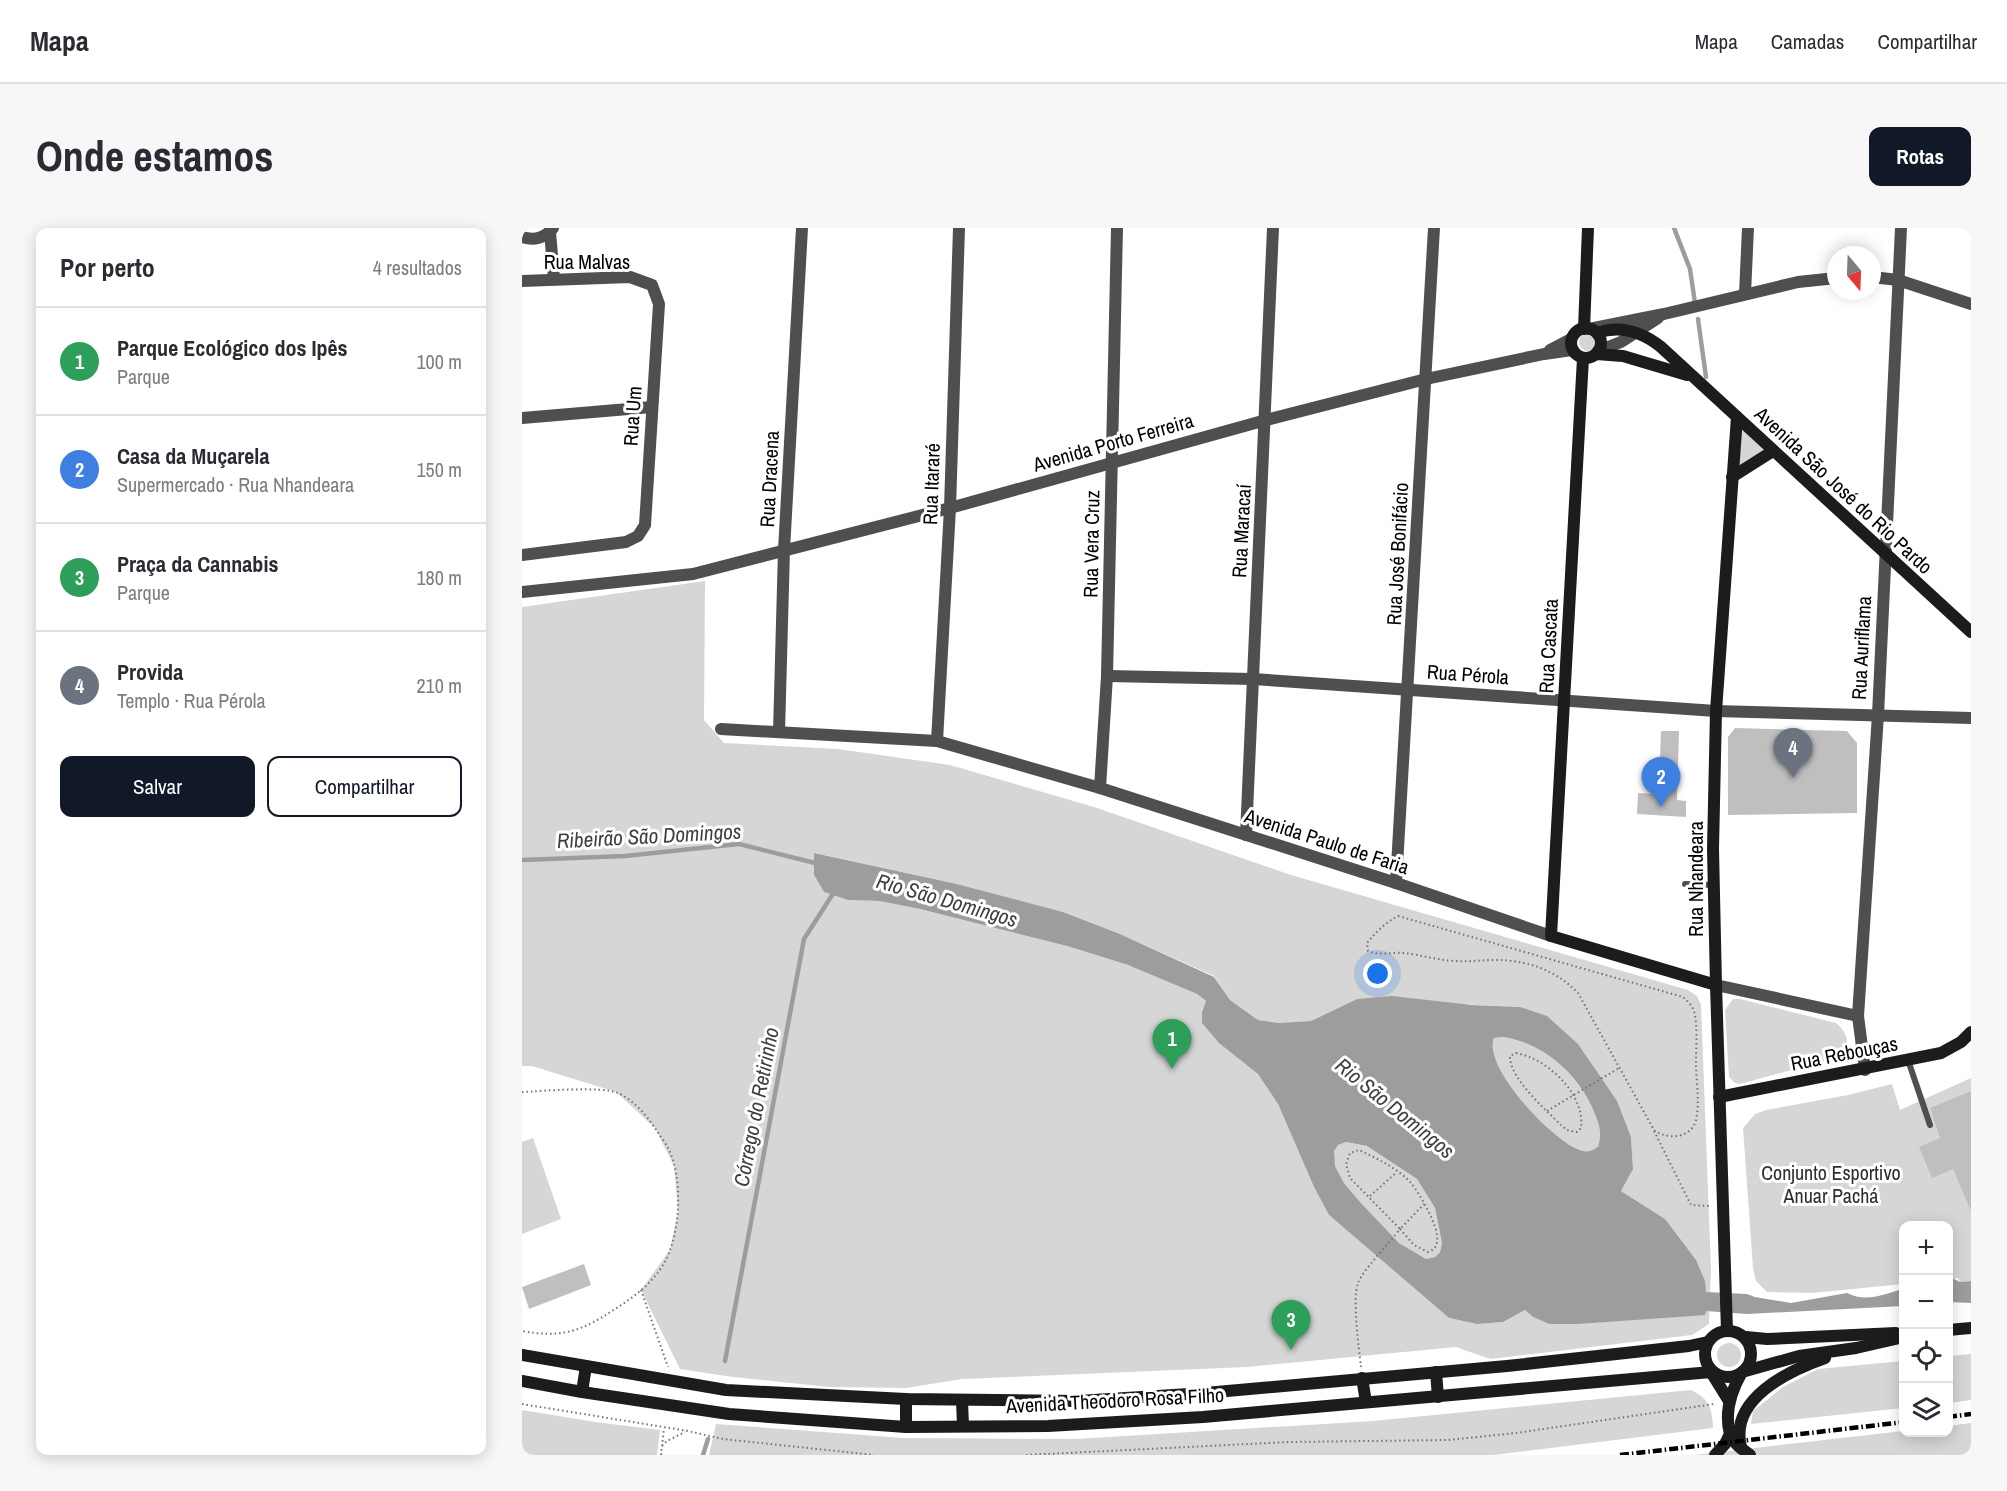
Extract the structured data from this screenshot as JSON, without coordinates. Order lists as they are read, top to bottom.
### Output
{
  "streets": {
    "main road": [
      "Avenida São José do Rio Pardo",
      "Rua Cascata",
      "Avenida Paulo de Faria",
      "Rua Nhandeara",
      "Rua Rebouças",
      "Avenida Theodoro Rosa Filho"
    ],
    "street": [
      "Rua Malvas",
      "Rua Um",
      "Avenida Porto Ferreira",
      "Rua Dracena",
      "Rua Itararé",
      "Rua Maracaí",
      "Rua Vera Cruz",
      "Rua José Bonifácio",
      "Rua Auriflama",
      "Rua Pérola"
    ]
  },
  "crossings": [
    ["Rua Malvas", "Rua Um"],
    ["Avenida Porto Ferreira", "Rua Dracena"],
    ["Avenida Porto Ferreira", "Rua Itararé"],
    ["Avenida Porto Ferreira", "Avenida São José do Rio Pardo"],
    ["Avenida Porto Ferreira", "Rua Maracaí"],
    ["Avenida Porto Ferreira", "Rua Vera Cruz"],
    ["Avenida Porto Ferreira", "Rua José Bonifácio"],
    ["Avenida Porto Ferreira", "Rua Cascata"],
    ["Rua Dracena", "Avenida Paulo de Faria"],
    ["Rua Itararé", "Avenida Paulo de Faria"],
    ["Avenida São José do Rio Pardo", "Rua Cascata"],
    ["Avenida São José do Rio Pardo", "Rua Auriflama"],
    ["Avenida São José do Rio Pardo", "Rua Nhandeara"],
    ["Rua Maracaí", "Rua Pérola"],
    ["Rua Maracaí", "Avenida Paulo de Faria"],
    ["Rua Vera Cruz", "Rua Pérola"],
    ["Rua Vera Cruz", "Avenida Paulo de Faria"],
    ["Rua José Bonifácio", "Rua Pérola"],
    ["Rua José Bonifácio", "Avenida Paulo de Faria"],
    ["Rua Cascata", "Rua Pérola"],
    ["Rua Cascata", "Avenida Paulo de Faria"],
    ["Rua Auriflama", "Rua Pérola"],
    ["Rua Auriflama", "Avenida Paulo de Faria"],
    ["Rua Auriflama", "Rua Rebouças"],
    ["Rua Pérola", "Rua Nhandeara"],
    ["Avenida Paulo de Faria", "Rua Nhandeara"],
    ["Rua Nhandeara", "Rua Rebouças"],
    ["Rua Nhandeara", "Avenida Theodoro Rosa Filho"]
  ],
  "water": ["Ribeirão São Domingos", "Rio São Domingos", "Córrego do Retirinho"],
  "parks": ["Conjunto Esportivo Anuar Pachá"],
  "north": "bottom",
  "page": {
    "header": "Mapa",
    "nav": ["Mapa", "Camadas", "Compartilhar"],
    "buttons": [
      "Rotas",
      ["Salvar", "Compartilhar"]
    ],
    "title": "Onde estamos",
    "heading": ["Por perto", "4 resultados"],
    "list": [
      {
        "mark": "1",
        "name": "Parque Ecológico dos Ipês",
        "note": "Parque",
        "value": "100 m"
      },
      {
        "mark": "2",
        "name": "Casa da Muçarela",
        "note": "Supermercado · Rua Nhandeara",
        "value": "150 m"
      },
      {
        "mark": "3",
        "name": "Praça da Cannabis",
        "note": "Parque",
        "value": "180 m"
      },
      {
        "mark": "4",
        "name": "Provida",
        "note": "Templo · Rua Pérola",
        "value": "210 m"
      }
    ],
    "pins": [
      "4",
      "2",
      "1",
      "3"
    ],
    "map_buttons": ["+", "−"]
  }
}
